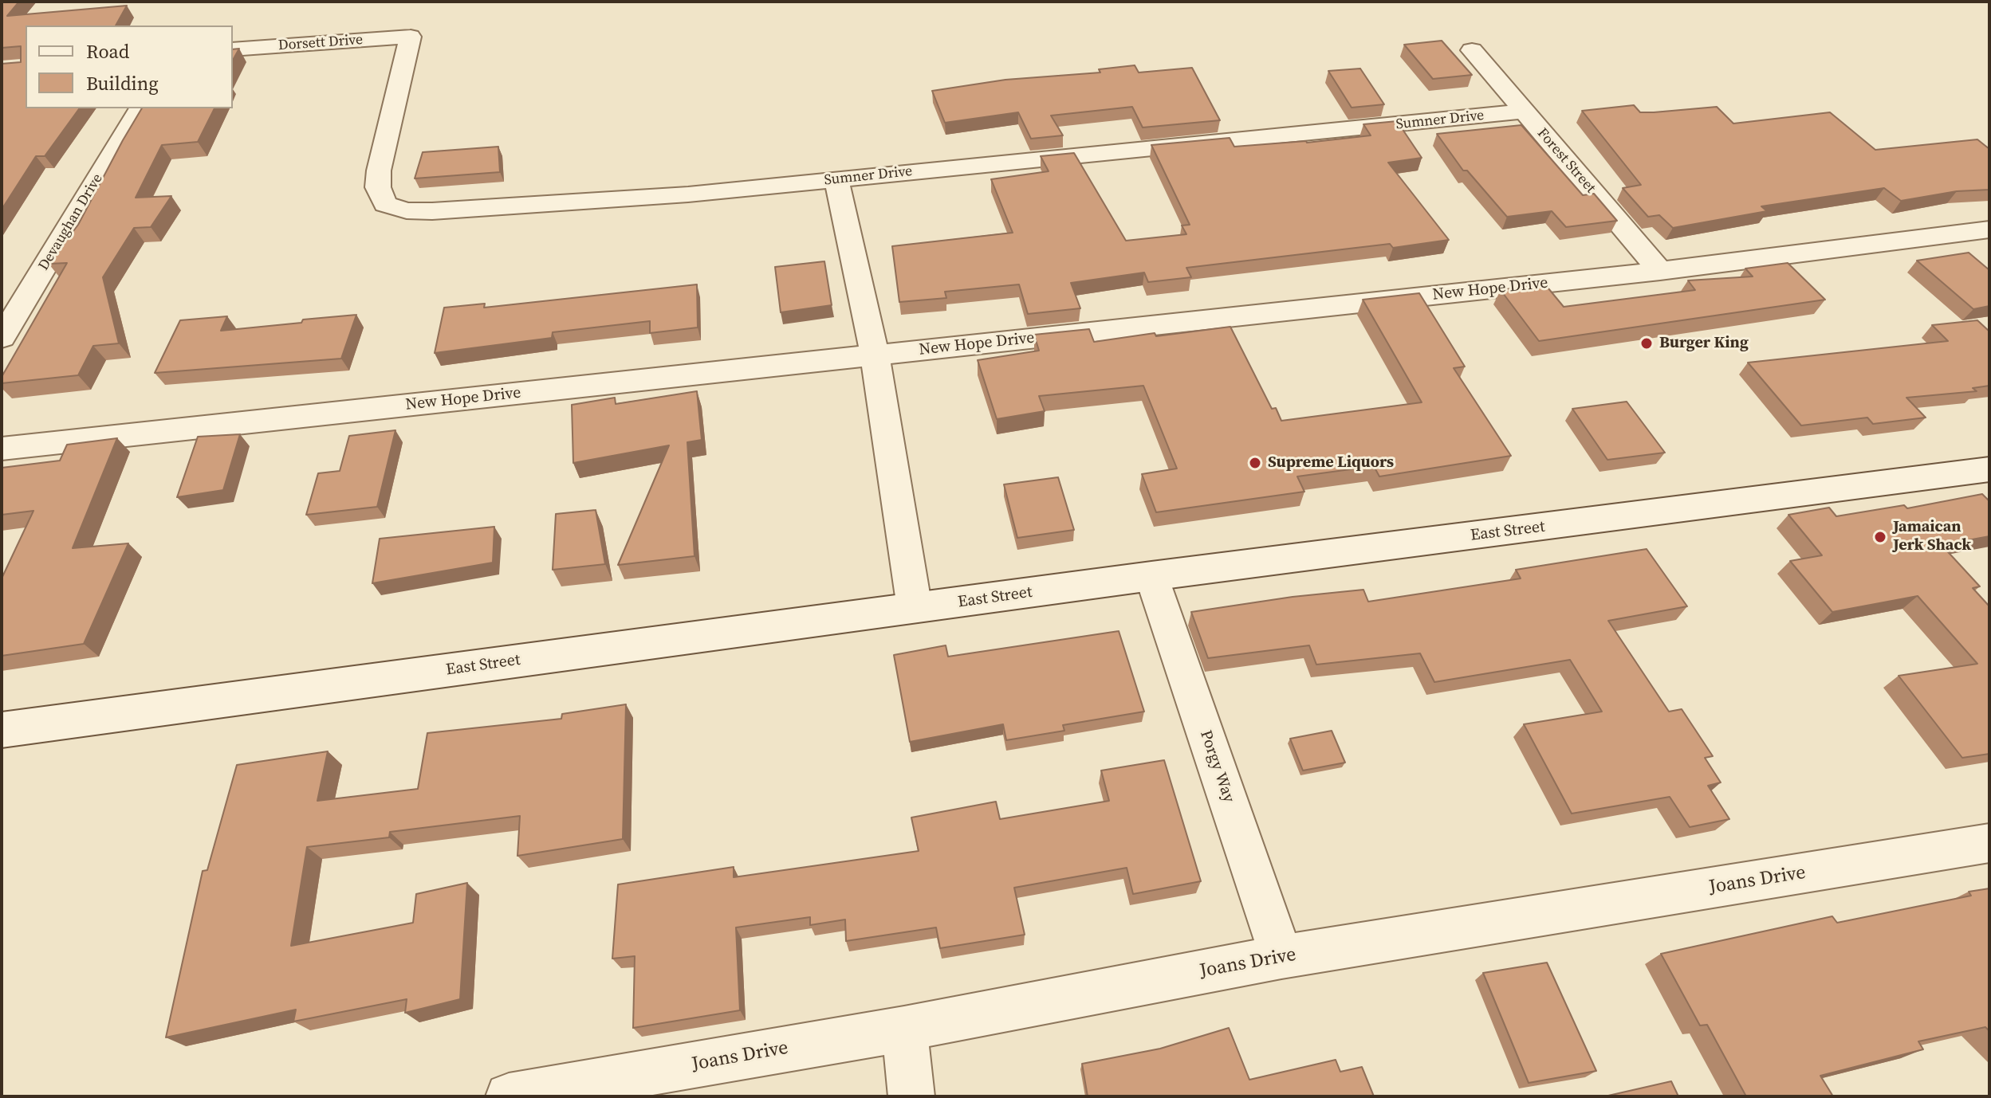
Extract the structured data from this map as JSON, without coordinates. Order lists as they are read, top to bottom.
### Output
{
  "streets": {
    "main road": ["East Street"],
    "street": [
      "Dorsett Drive",
      "Sumner Drive",
      "Forest Street",
      "Devaughan Drive",
      "New Hope Drive",
      "Porgy Way",
      "Joans Drive"
    ]
  },
  "crossings": [
    ["Dorsett Drive", "Sumner Drive"],
    ["Sumner Drive", "Forest Street"],
    ["Forest Street", "New Hope Drive"],
    ["East Street", "Porgy Way"],
    ["Porgy Way", "Joans Drive"]
  ],
  "places": ["Burger King", "Supreme Liquors", "Jamaican Jerk Shack"],
  "legend": ["Road", "Building"]
}
